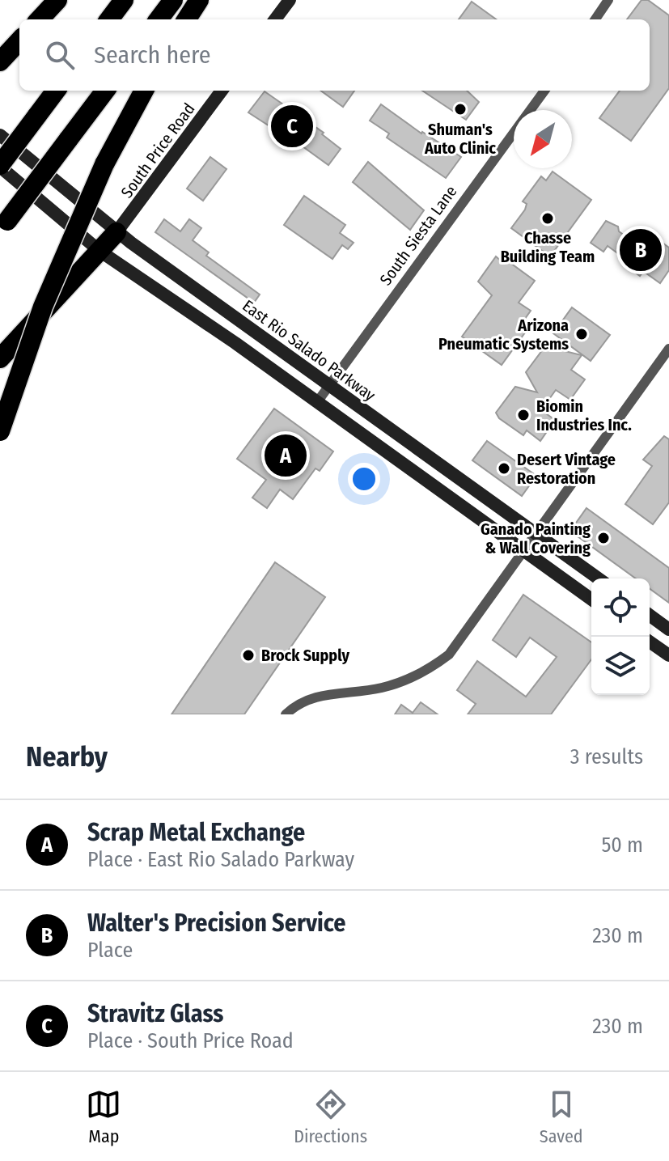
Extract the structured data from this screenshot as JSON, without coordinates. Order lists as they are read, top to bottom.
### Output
{
  "streets": {
    "main road": ["South Price Road", "East Rio Salado Parkway"],
    "street": ["South Siesta Lane"]
  },
  "crossings": [
    ["South Price Road", "East Rio Salado Parkway"],
    ["South Siesta Lane", "East Rio Salado Parkway"]
  ],
  "places": [
    "Shuman's Auto Clinic",
    "Chasse Building Team",
    "Arizona Pneumatic Systems",
    "Biomin Industries Inc.",
    "Desert Vintage Restoration",
    "Ganado Painting & Wall Covering",
    "Brock Supply"
  ],
  "north": "bottom left",
  "page": {
    "search": "Search here",
    "pins": ["C", "B", "A"],
    "heading": ["Nearby", "3 results"],
    "list": [
      {
        "mark": "A",
        "name": "Scrap Metal Exchange",
        "note": "Place · East Rio Salado Parkway",
        "value": "50 m"
      },
      {
        "mark": "B",
        "name": "Walter's Precision Service",
        "note": "Place",
        "value": "230 m"
      },
      {
        "mark": "C",
        "name": "Stravitz Glass",
        "note": "Place · South Price Road",
        "value": "230 m"
      }
    ],
    "nav": ["Map", "Directions", "Saved"]
  }
}
